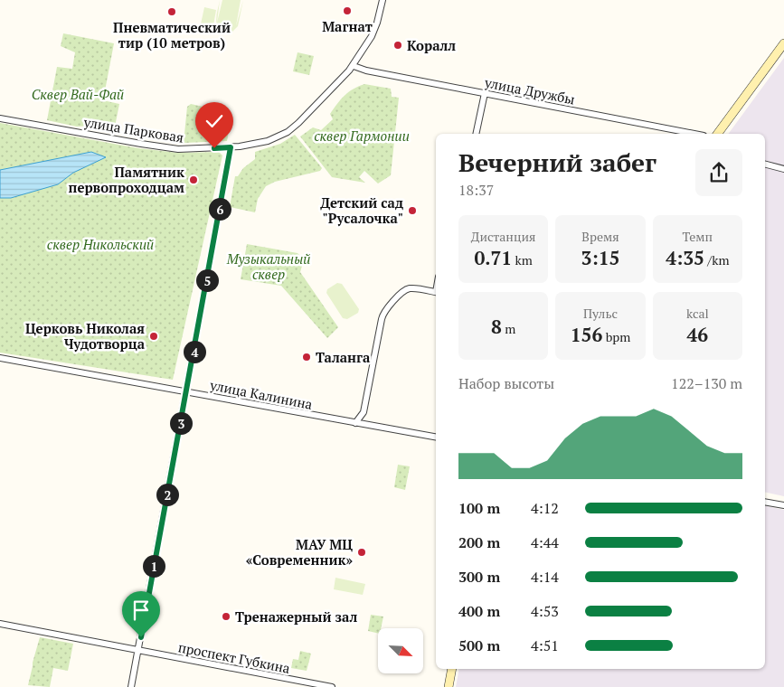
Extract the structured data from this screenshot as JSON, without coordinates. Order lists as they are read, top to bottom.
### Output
{
  "streets": {
    "street": [
      "улица Дружбы",
      "улица Парковая",
      "улица Калинина",
      "проспект Губкина"
    ]
  },
  "crossings": [
    ["улица Дружбы", "улица Парковая"]
  ],
  "parks": [
    "Сквер Вай-Фай",
    "сквер Гармонии",
    "сквер Никольский",
    "Музыкальный сквер"
  ],
  "places": [
    "Магнат",
    "Пневматический тир (10 метров)",
    "Коралл",
    "Памятник первопроходцам",
    "Детский сад \"Русалочка\"",
    "Церковь Николая Чудотворца",
    "Таланга",
    "МАУ МЦ «Современник»",
    "Тренажерный зал"
  ],
  "north": "bottom right",
  "page": {
    "heading": ["Вечерний забег", "18:37"],
    "pins": [
      "6",
      "5",
      "4",
      "3",
      "2",
      "1"
    ],
    "stats": [
      ["Дистанция", "0.71 km"],
      ["Время", "3:15"],
      ["Темп", "4:35 /km"],
      ["8 m"],
      ["Пульс", "156 bpm"],
      ["kcal", "46"]
    ],
    "chart": ["Набор высоты", "122–130 m"],
    "list": [
      {
        "name": "100 m",
        "note": "4:12"
      },
      {
        "name": "200 m",
        "note": "4:44"
      },
      {
        "name": "300 m",
        "note": "4:14"
      },
      {
        "name": "400 m",
        "note": "4:53"
      },
      {
        "name": "500 m",
        "note": "4:51"
      }
    ]
  }
}
